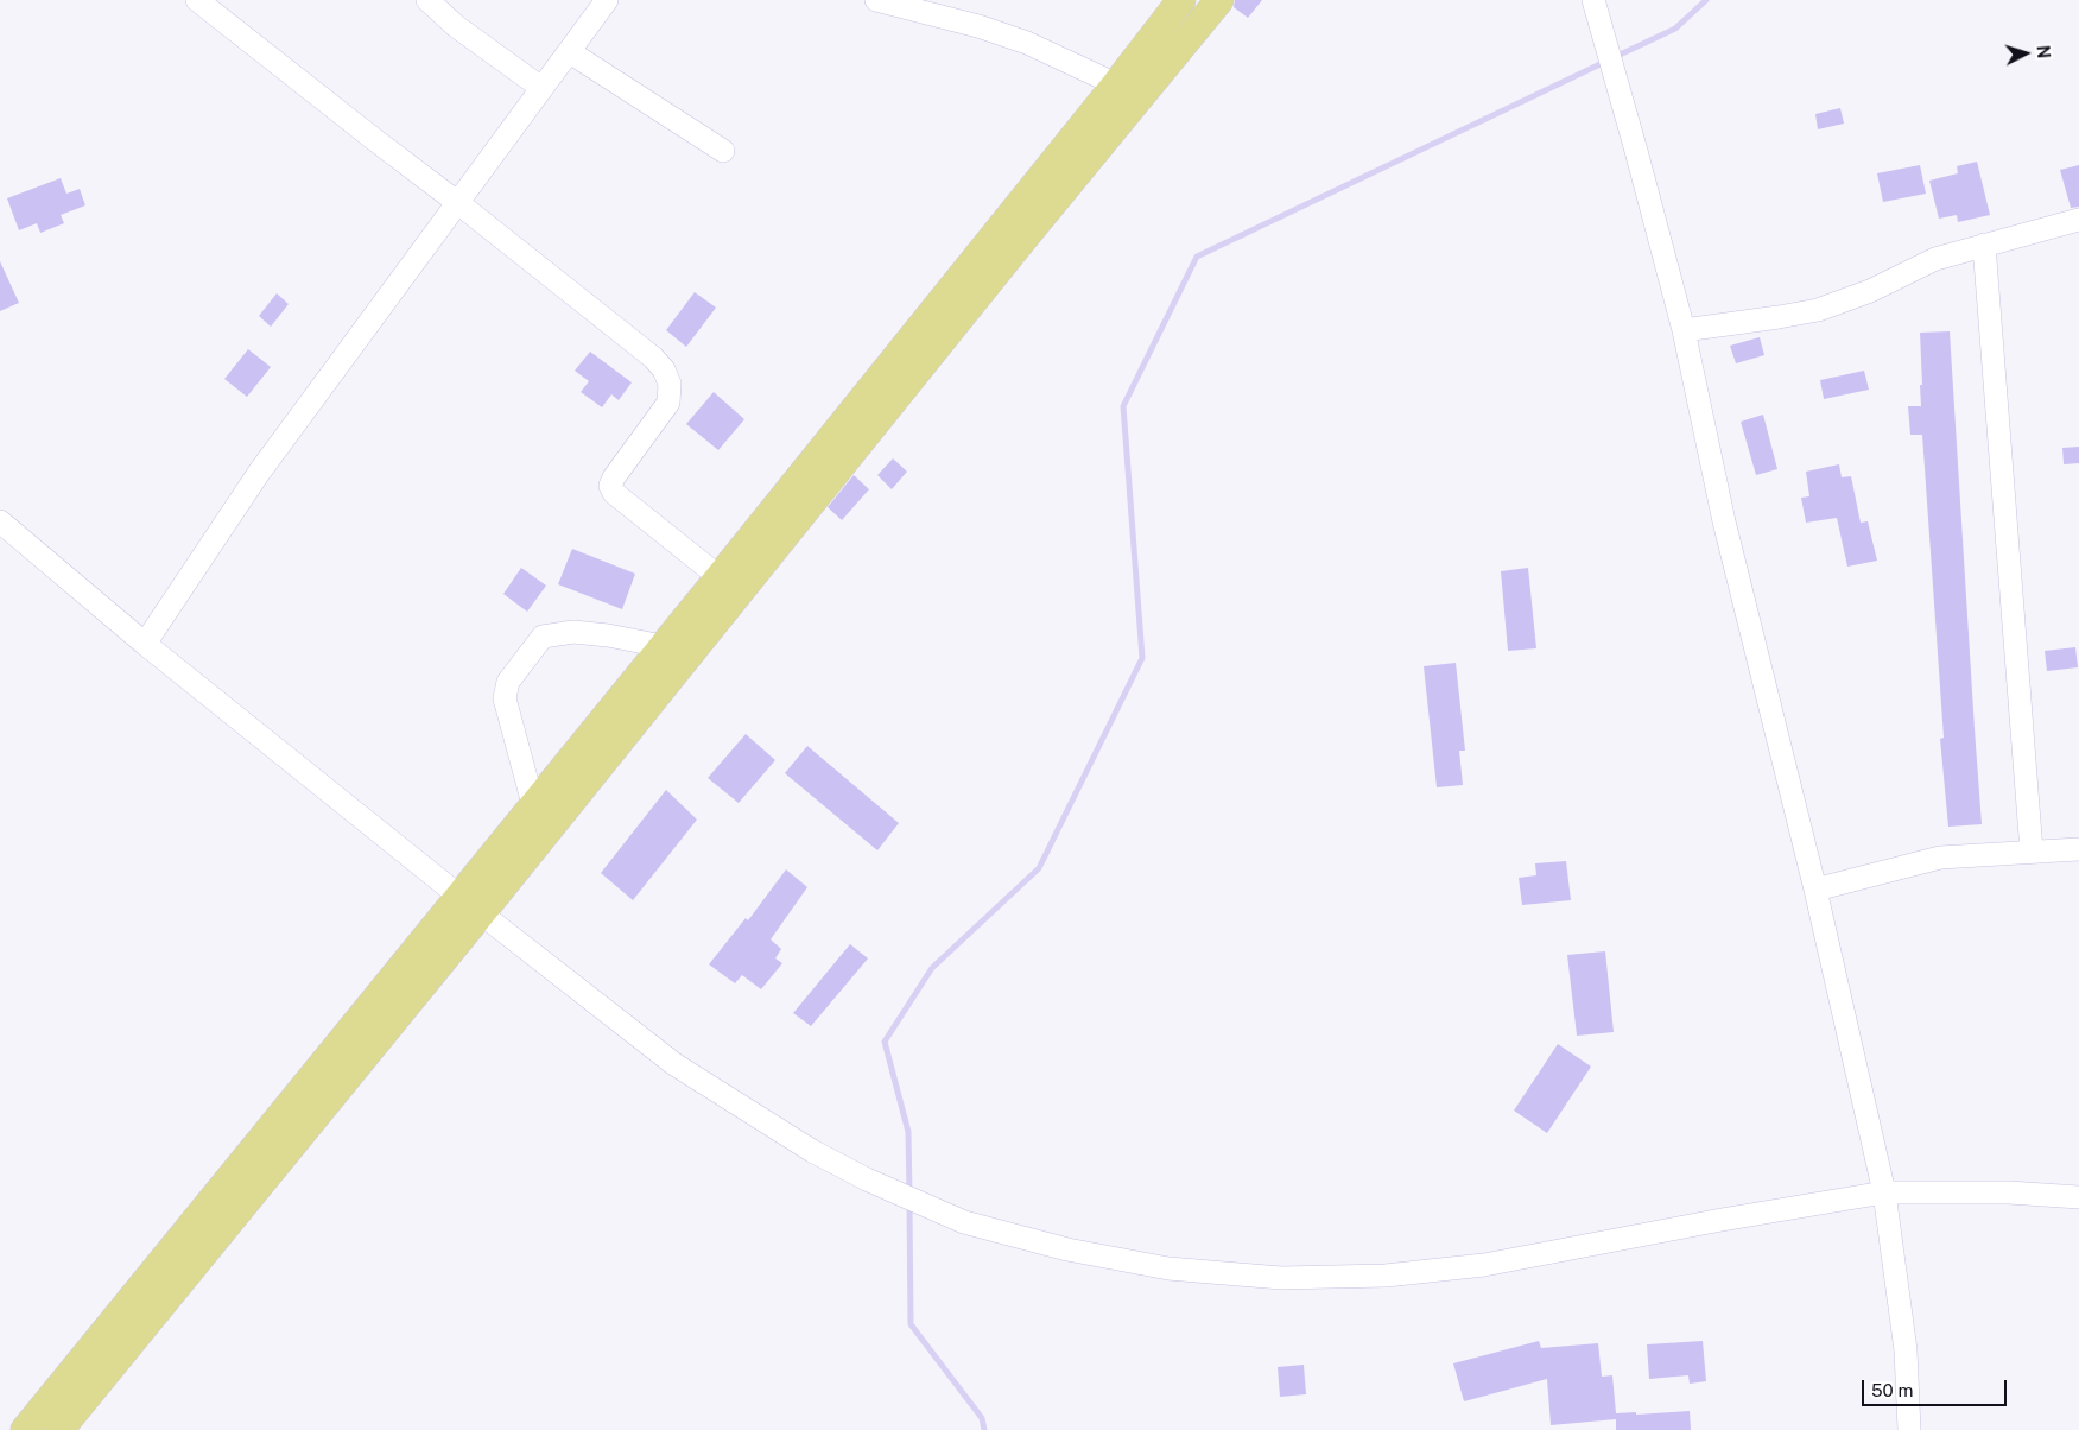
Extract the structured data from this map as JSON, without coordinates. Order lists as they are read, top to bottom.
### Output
{
  "scale_bar": "50 m",
  "north": "right"
}
